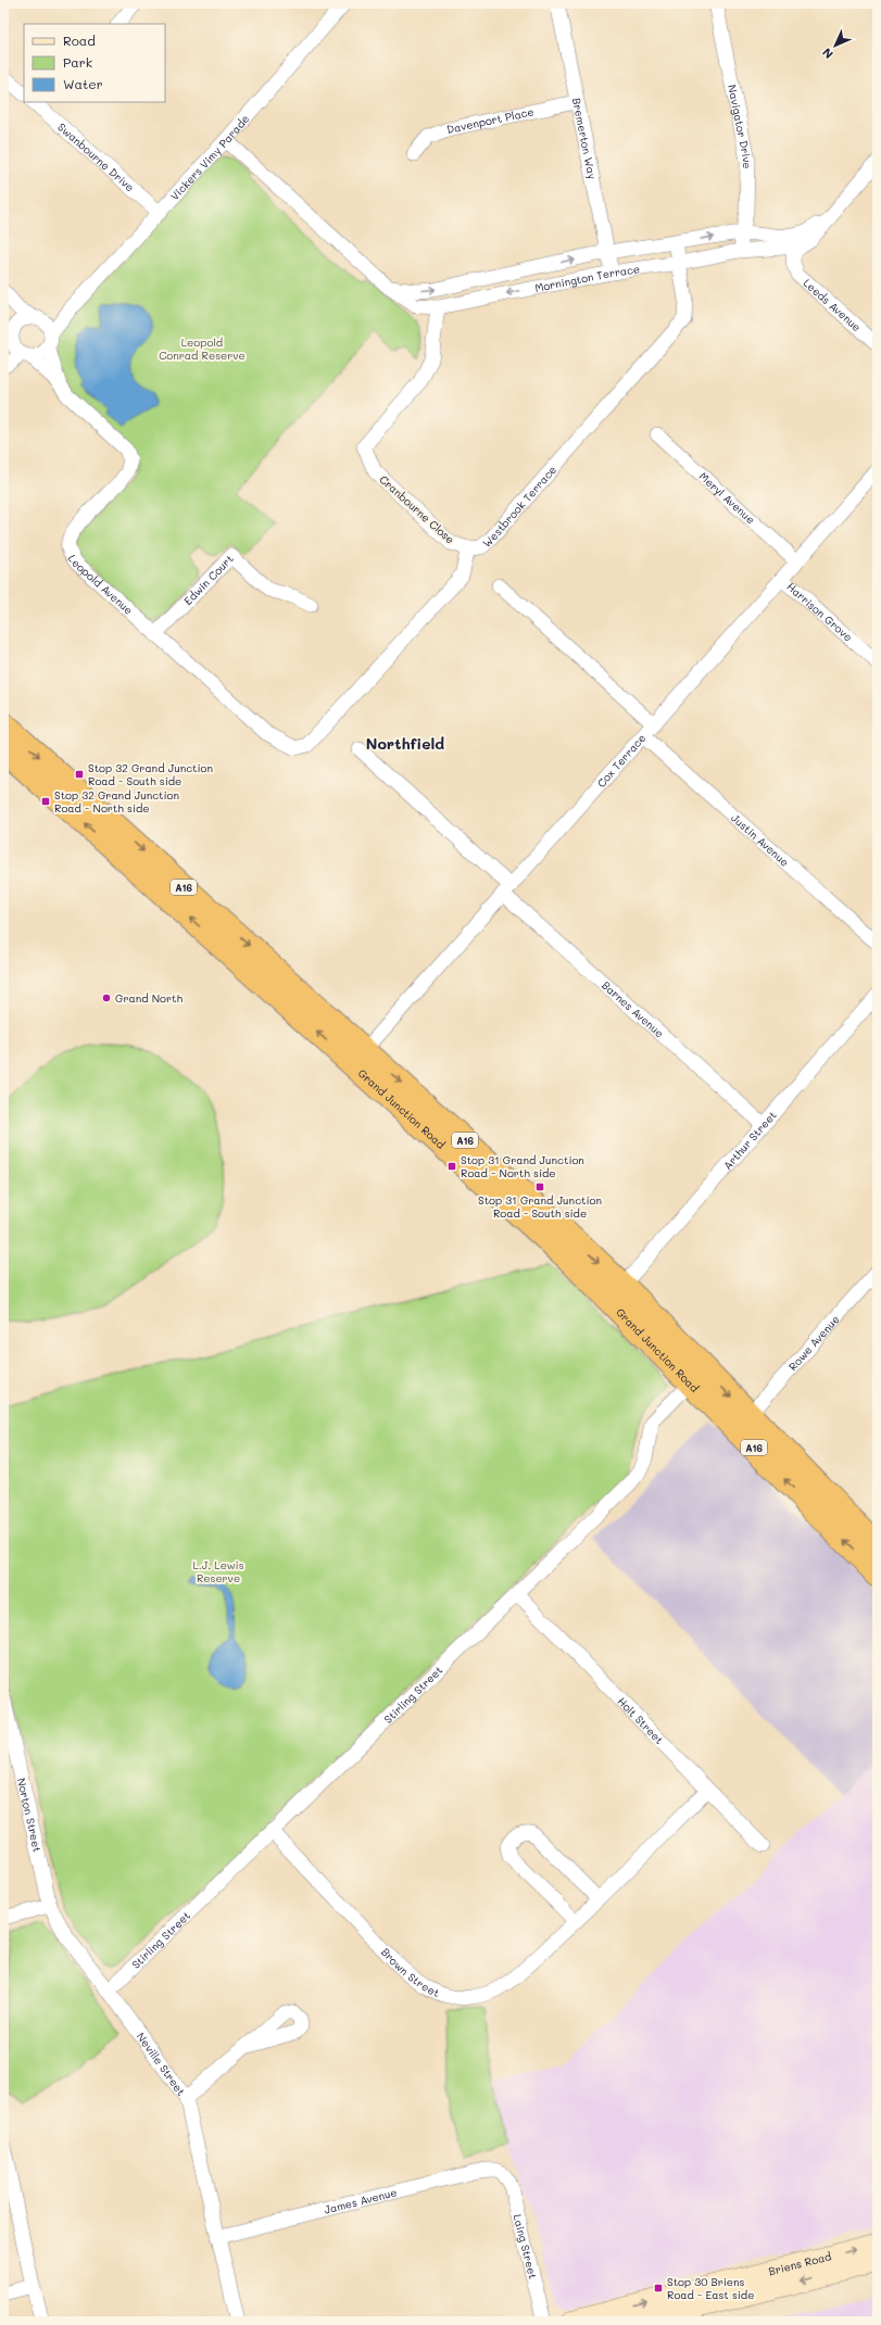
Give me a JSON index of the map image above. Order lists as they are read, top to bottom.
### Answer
{
  "streets": {
    "highway": ["A16", "Grand Junction Road"],
    "main road": ["Briens Road"],
    "street": [
      "Davenport Place",
      "Navigator Drive",
      "Bremerton Way",
      "Swanbourne Drive",
      "Vickers Vimy Parade",
      "Mornington Terrace",
      "Leeds Avenue",
      "Meryl Avenue",
      "Westbrook Terrace",
      "Cranbourne Close",
      "Leopold Avenue",
      "Edwin Court",
      "Harrison Grove",
      "Cox Terrace",
      "Justin Avenue",
      "Barnes Avenue",
      "Arthur Street",
      "Rowe Avenue",
      "Stirling Street",
      "Holt Street",
      "Norton Street",
      "Brown Street",
      "Neville Street",
      "James Avenue",
      "Laing Street"
    ]
  },
  "crossings": [
    ["Davenport Place", "Bremerton Way"],
    ["Navigator Drive", "Mornington Terrace"],
    ["Bremerton Way", "Mornington Terrace"],
    ["Swanbourne Drive", "Vickers Vimy Parade"],
    ["Vickers Vimy Parade", "Mornington Terrace"],
    ["Vickers Vimy Parade", "Leopold Avenue"],
    ["Mornington Terrace", "Leeds Avenue"],
    ["Mornington Terrace", "Westbrook Terrace"],
    ["Mornington Terrace", "Cranbourne Close"],
    ["Meryl Avenue", "Cox Terrace"],
    ["Westbrook Terrace", "Cranbourne Close"],
    ["Westbrook Terrace", "Leopold Avenue"],
    ["Leopold Avenue", "Edwin Court"],
    ["Harrison Grove", "Cox Terrace"],
    ["Cox Terrace", "Justin Avenue"],
    ["Cox Terrace", "Barnes Avenue"],
    ["Cox Terrace", "Grand Junction Road"],
    ["Barnes Avenue", "Arthur Street"],
    ["Grand Junction Road", "Arthur Street"],
    ["Grand Junction Road", "Rowe Avenue"],
    ["Grand Junction Road", "Stirling Street"],
    ["Stirling Street", "Holt Street"],
    ["Stirling Street", "Brown Street"],
    ["Stirling Street", "Neville Street"],
    ["Holt Street", "Brown Street"],
    ["Norton Street", "Neville Street"],
    ["Neville Street", "James Avenue"],
    ["James Avenue", "Laing Street"]
  ],
  "districts": ["Northfield"],
  "parks": ["Leopold Conrad Reserve", "L.J. Lewis Reserve"],
  "places": {
    "transit": [
      "Stop 32 Grand Junction Road - South side",
      "Stop 32 Grand Junction Road - North side",
      "Stop 31 Grand Junction Road - North side",
      "Stop 31 Grand Junction Road - South side",
      "Stop 30 Briens Road - East side"
    ],
    "other": ["Grand North"]
  },
  "legend": ["Road", "Park", "Water"],
  "north": "bottom left"
}
